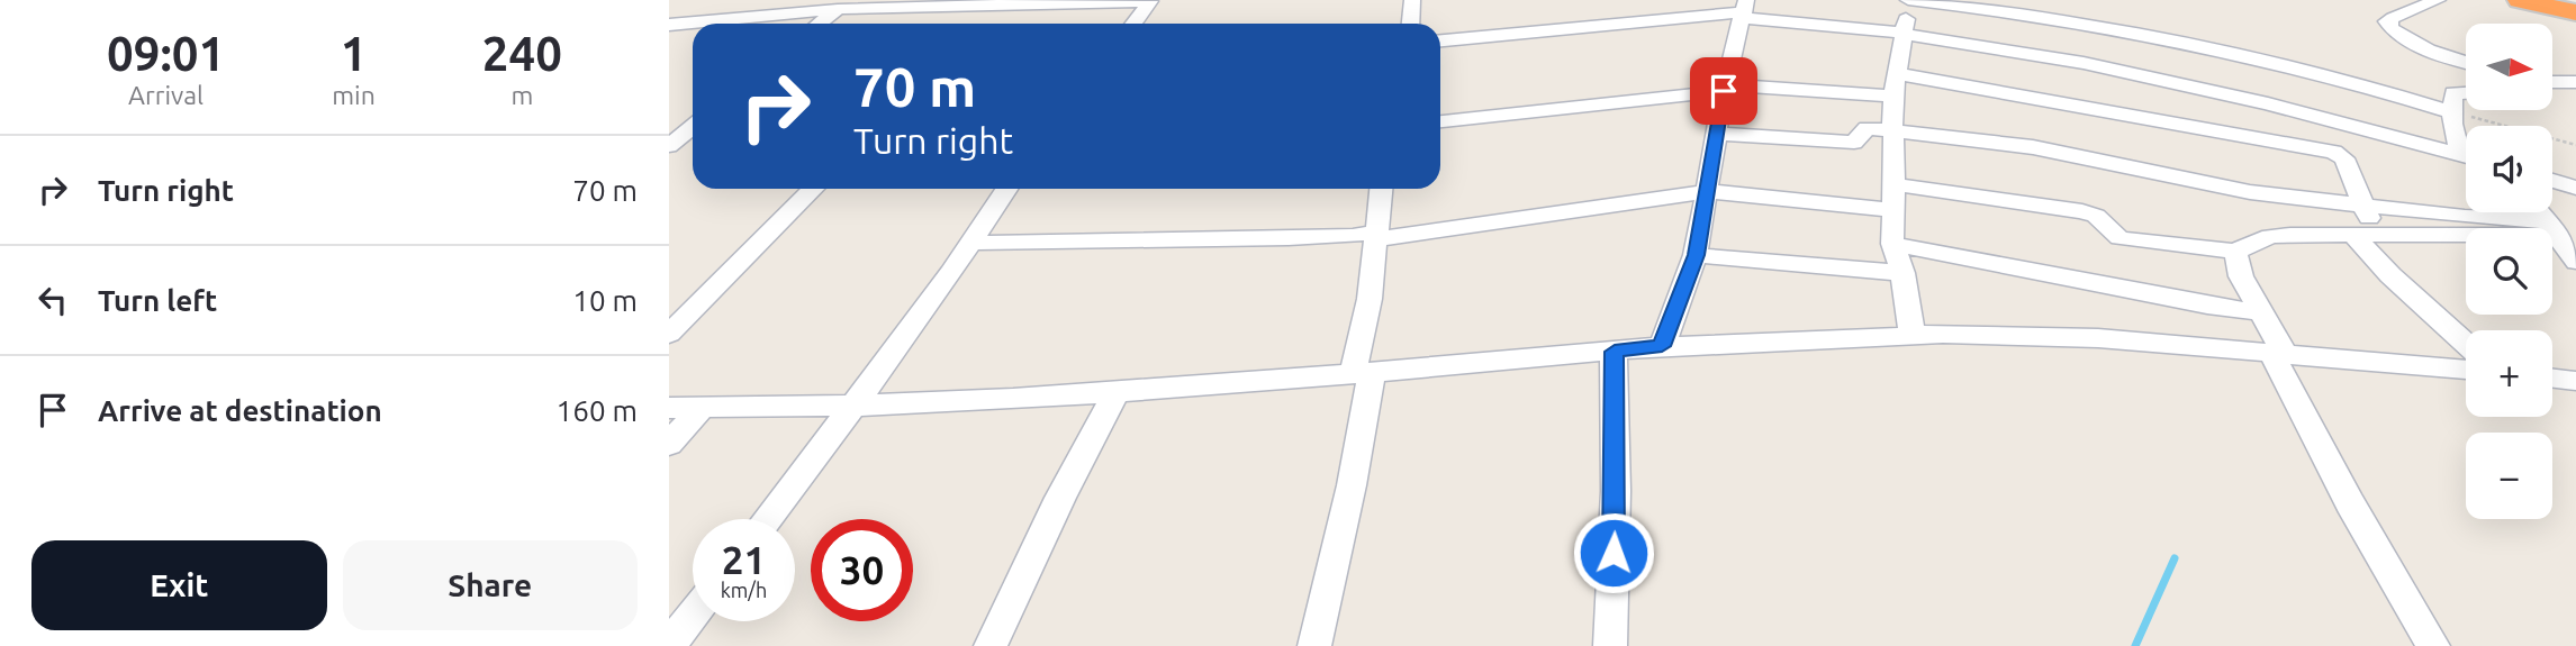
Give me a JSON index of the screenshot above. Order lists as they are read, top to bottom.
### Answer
{
  "north": "right",
  "page": {
    "eta": [
      "09:01",
      "Arrival",
      "1",
      "min",
      "240",
      "m"
    ],
    "map_buttons": ["+", "−"],
    "turn": ["70 m", "Turn right"],
    "list": [
      {
        "name": "Turn right",
        "value": "70 m"
      },
      {
        "name": "Turn left",
        "value": "10 m"
      },
      {
        "name": "Arrive at destination",
        "value": "160 m"
      }
    ],
    "speed": "21 km/h",
    "limit": "30",
    "buttons": ["Exit", "Share"]
  }
}
